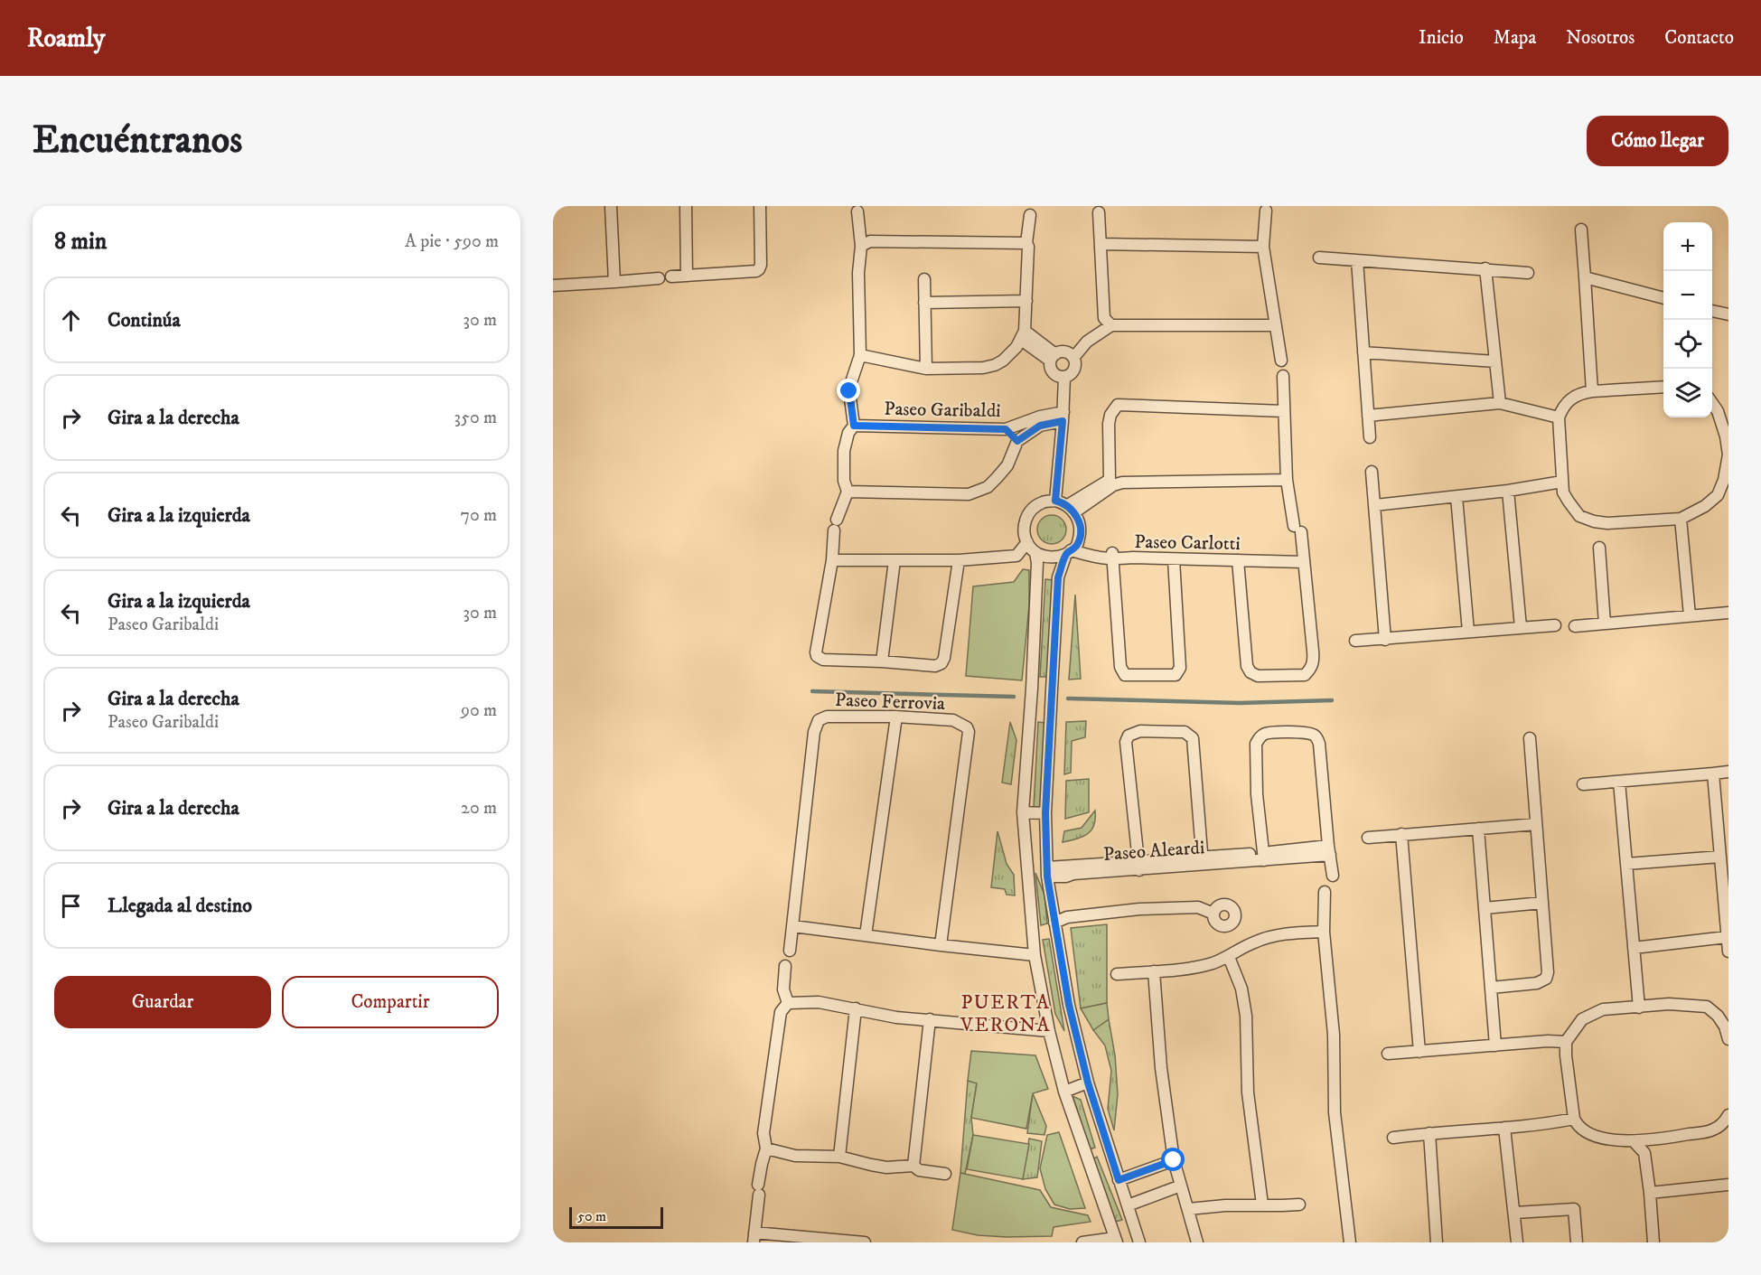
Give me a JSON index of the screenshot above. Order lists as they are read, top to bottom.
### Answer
{
  "streets": {
    "street": [
      "Paseo Garibaldi",
      "Paseo Carlotti",
      "Paseo Ferrovia",
      "Paseo Aleardi"
    ]
  },
  "districts": ["PUERTA VERONA"],
  "scale_bar": "50 m",
  "page": {
    "header": "Roamly",
    "nav": [
      "Inicio",
      "Mapa",
      "Nosotros",
      "Contacto"
    ],
    "buttons": [
      "Cómo llegar",
      ["Guardar", "Compartir"]
    ],
    "title": "Encuéntranos",
    "heading": ["8 min", "A pie · 590 m"],
    "map_buttons": ["+", "−"],
    "list": [
      ["Continúa", "30 m"],
      ["Gira a la derecha", "350 m"],
      ["Gira a la izquierda", "70 m"],
      ["Gira a la izquierda", "Paseo Garibaldi", "30 m"],
      ["Gira a la derecha", "Paseo Garibaldi", "90 m"],
      ["Gira a la derecha", "20 m"],
      "Llegada al destino"
    ],
    "scale": "50 m"
  }
}
